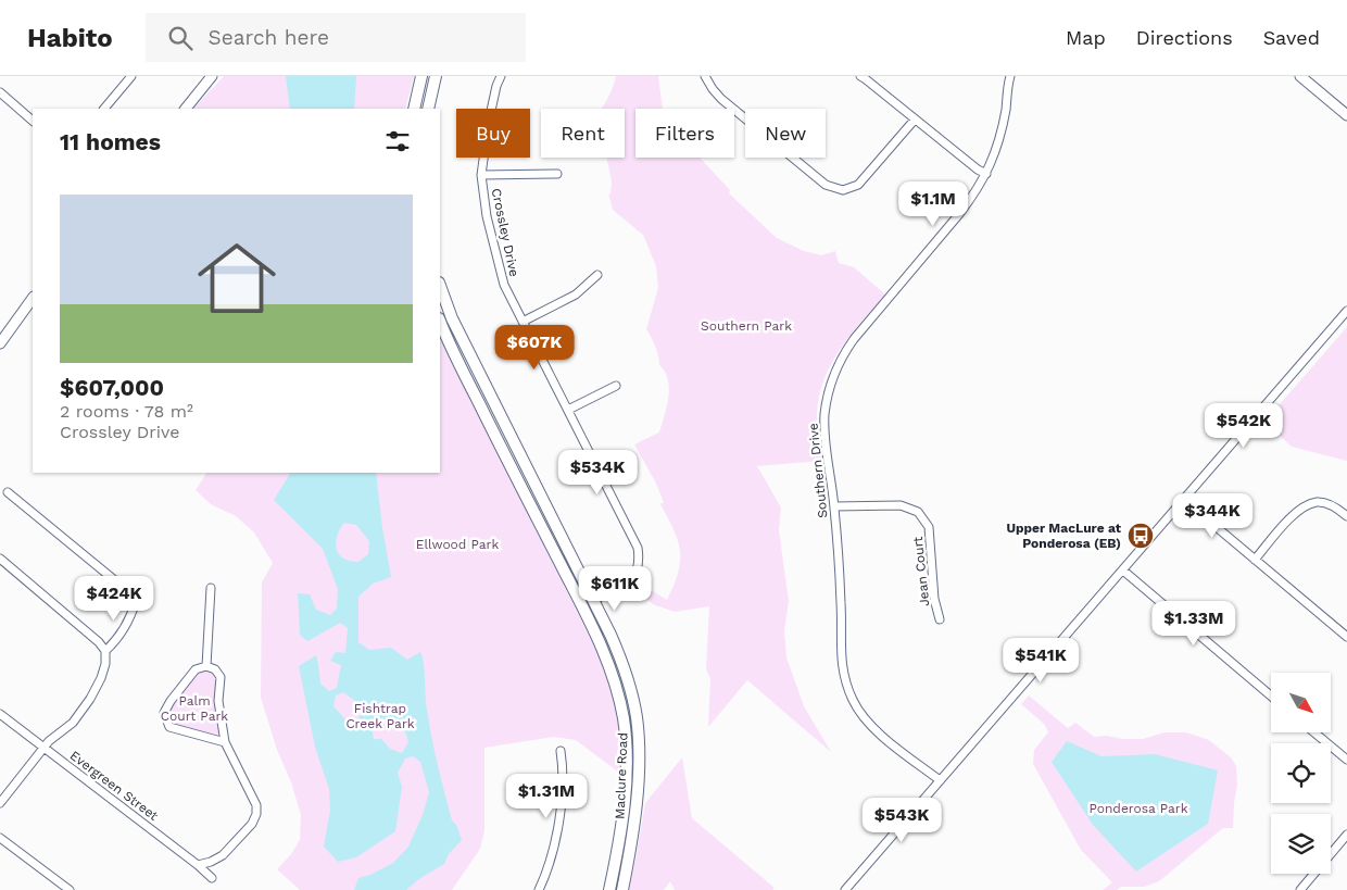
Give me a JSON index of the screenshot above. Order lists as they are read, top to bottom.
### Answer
{
  "streets": {
    "main road": ["Maclure Road"],
    "street": [
      "Crossley Drive",
      "Southern Drive",
      "Jean Court",
      "Evergreen Street"
    ]
  },
  "crossings": [
    ["Crossley Drive", "Maclure Road"],
    ["Southern Drive", "Jean Court"]
  ],
  "parks": [
    "Southern Park",
    "Ellwood Park",
    "Palm Court Park",
    "Fishtrap Creek Park",
    "Ponderosa Park"
  ],
  "places": {
    "bus stop": ["Upper MacLure at Ponderosa (EB)"]
  },
  "north": "bottom right",
  "page": {
    "header": "Habito",
    "search": "Search here",
    "nav": ["Map", "Directions", "Saved"],
    "chip": [
      "Buy",
      "Rent",
      "Filters",
      "New"
    ],
    "heading": "11 homes",
    "list": [
      {
        "name": "$607,000",
        "note": "2 rooms · 78 m² · Crossley Drive"
      }
    ],
    "price": [
      "$1.1M",
      "$607K",
      "$542K",
      "$534K",
      "$344K",
      "$611K",
      "$424K",
      "$1.33M",
      "$541K",
      "$1.31M",
      "$543K"
    ]
  }
}
